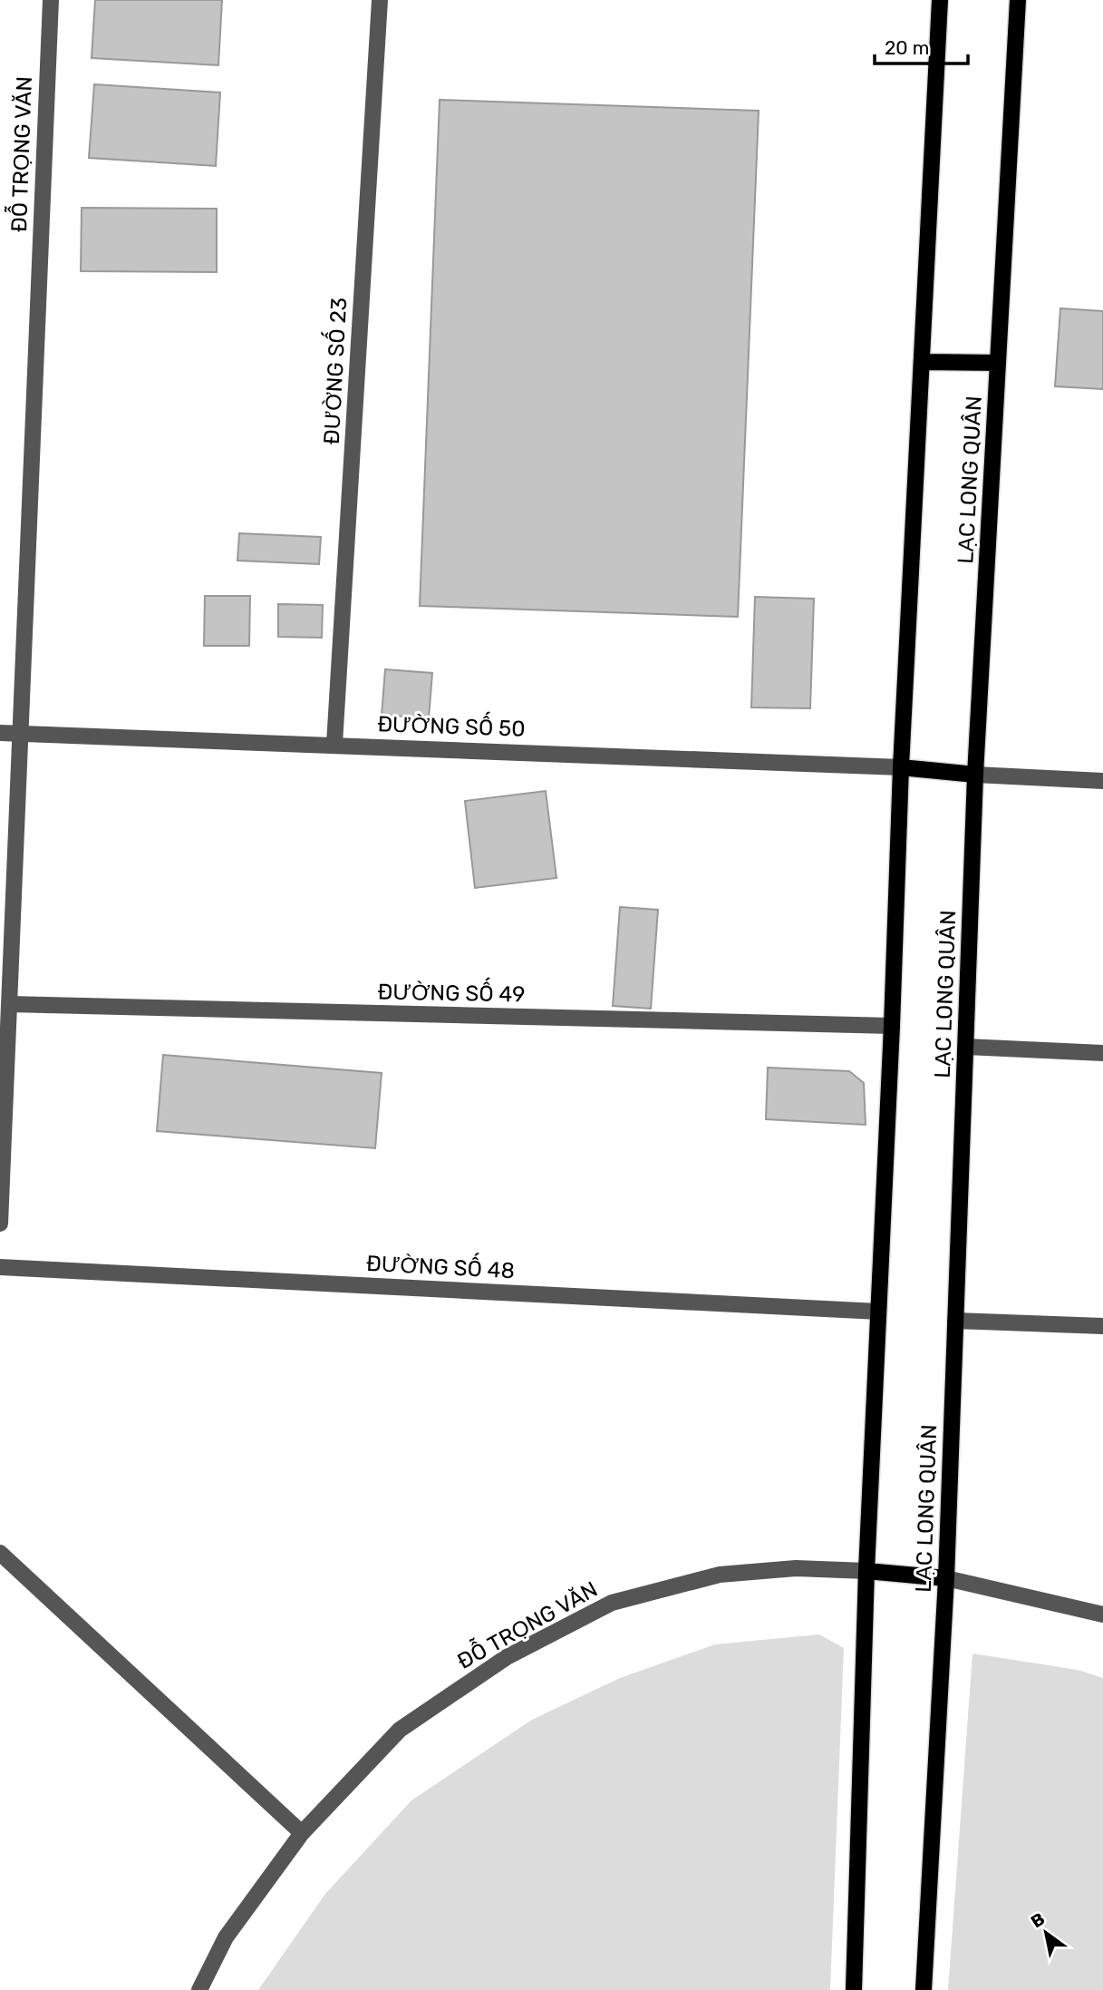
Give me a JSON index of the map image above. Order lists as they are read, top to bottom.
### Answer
{
  "streets": {
    "main road": ["LẠC LONG QUÂN"],
    "street": [
      "ĐỖ TRỌNG VĂN",
      "ĐƯỜNG SỐ 23",
      "ĐƯỜNG SỐ 50",
      "ĐƯỜNG SỐ 49",
      "ĐƯỜNG SỐ 48"
    ]
  },
  "crossings": [
    ["ĐỖ TRỌNG VĂN", "ĐƯỜNG SỐ 50"],
    ["ĐỖ TRỌNG VĂN", "ĐƯỜNG SỐ 49"],
    ["ĐƯỜNG SỐ 23", "ĐƯỜNG SỐ 50"]
  ],
  "scale_bar": "20 m",
  "north": "top left"
}
